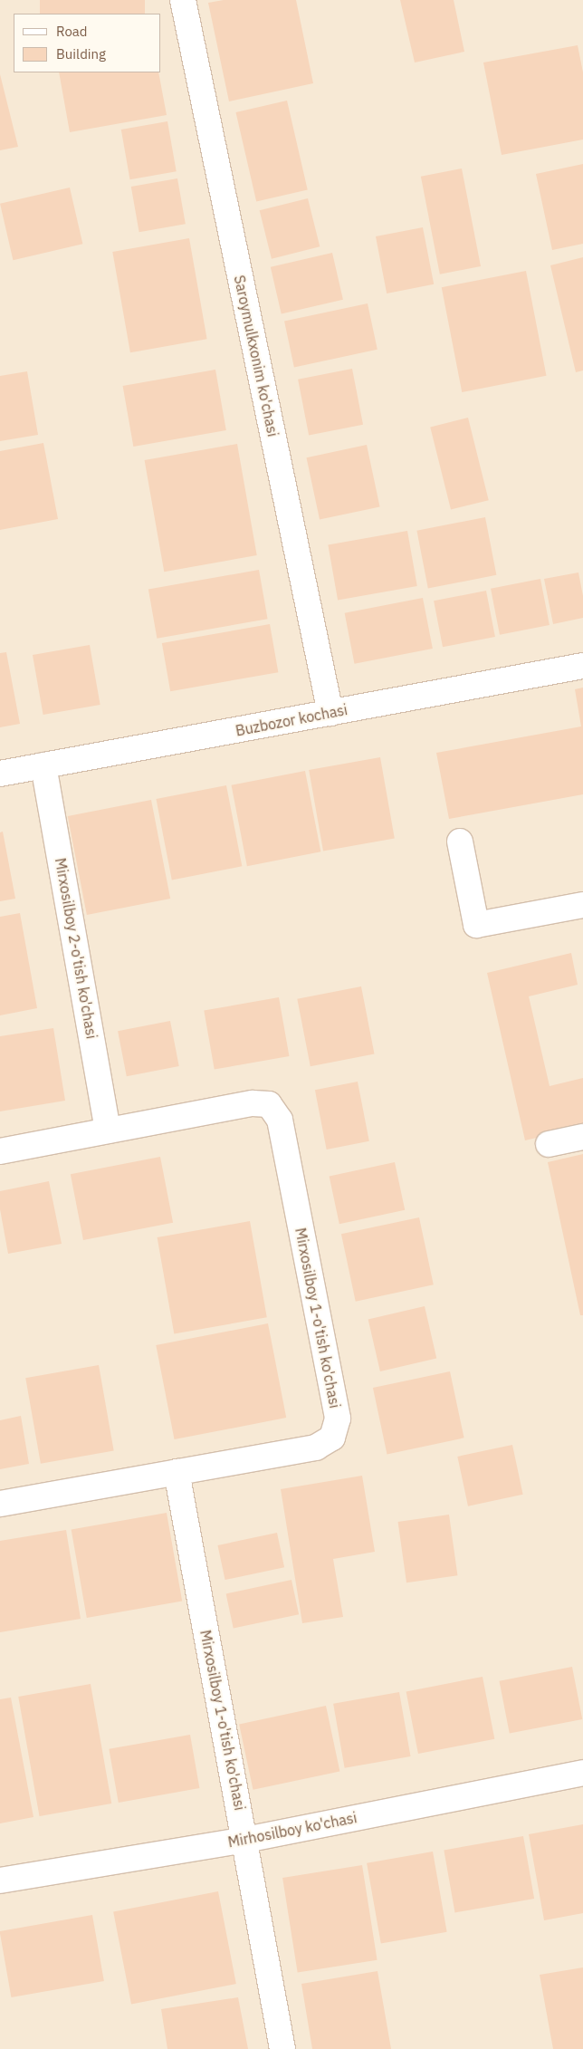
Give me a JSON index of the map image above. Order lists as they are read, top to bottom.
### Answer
{
  "streets": {
    "street": [
      "Saroymulkxonim ko'chasi",
      "Buzbozor kochasi",
      "Mirxosilboy 2-o'tish ko'chasi",
      "Mirxosilboy 1-o'tish ko'chasi",
      "Mirhosilboy ko'chasi"
    ]
  },
  "crossings": [
    ["Saroymulkxonim ko'chasi", "Buzbozor kochasi"],
    ["Buzbozor kochasi", "Mirxosilboy 2-o'tish ko'chasi"],
    ["Mirxosilboy 2-o'tish ko'chasi", "Mirxosilboy 1-o'tish ko'chasi"],
    ["Mirxosilboy 1-o'tish ko'chasi", "Mirhosilboy ko'chasi"]
  ],
  "legend": ["Road", "Building"]
}
